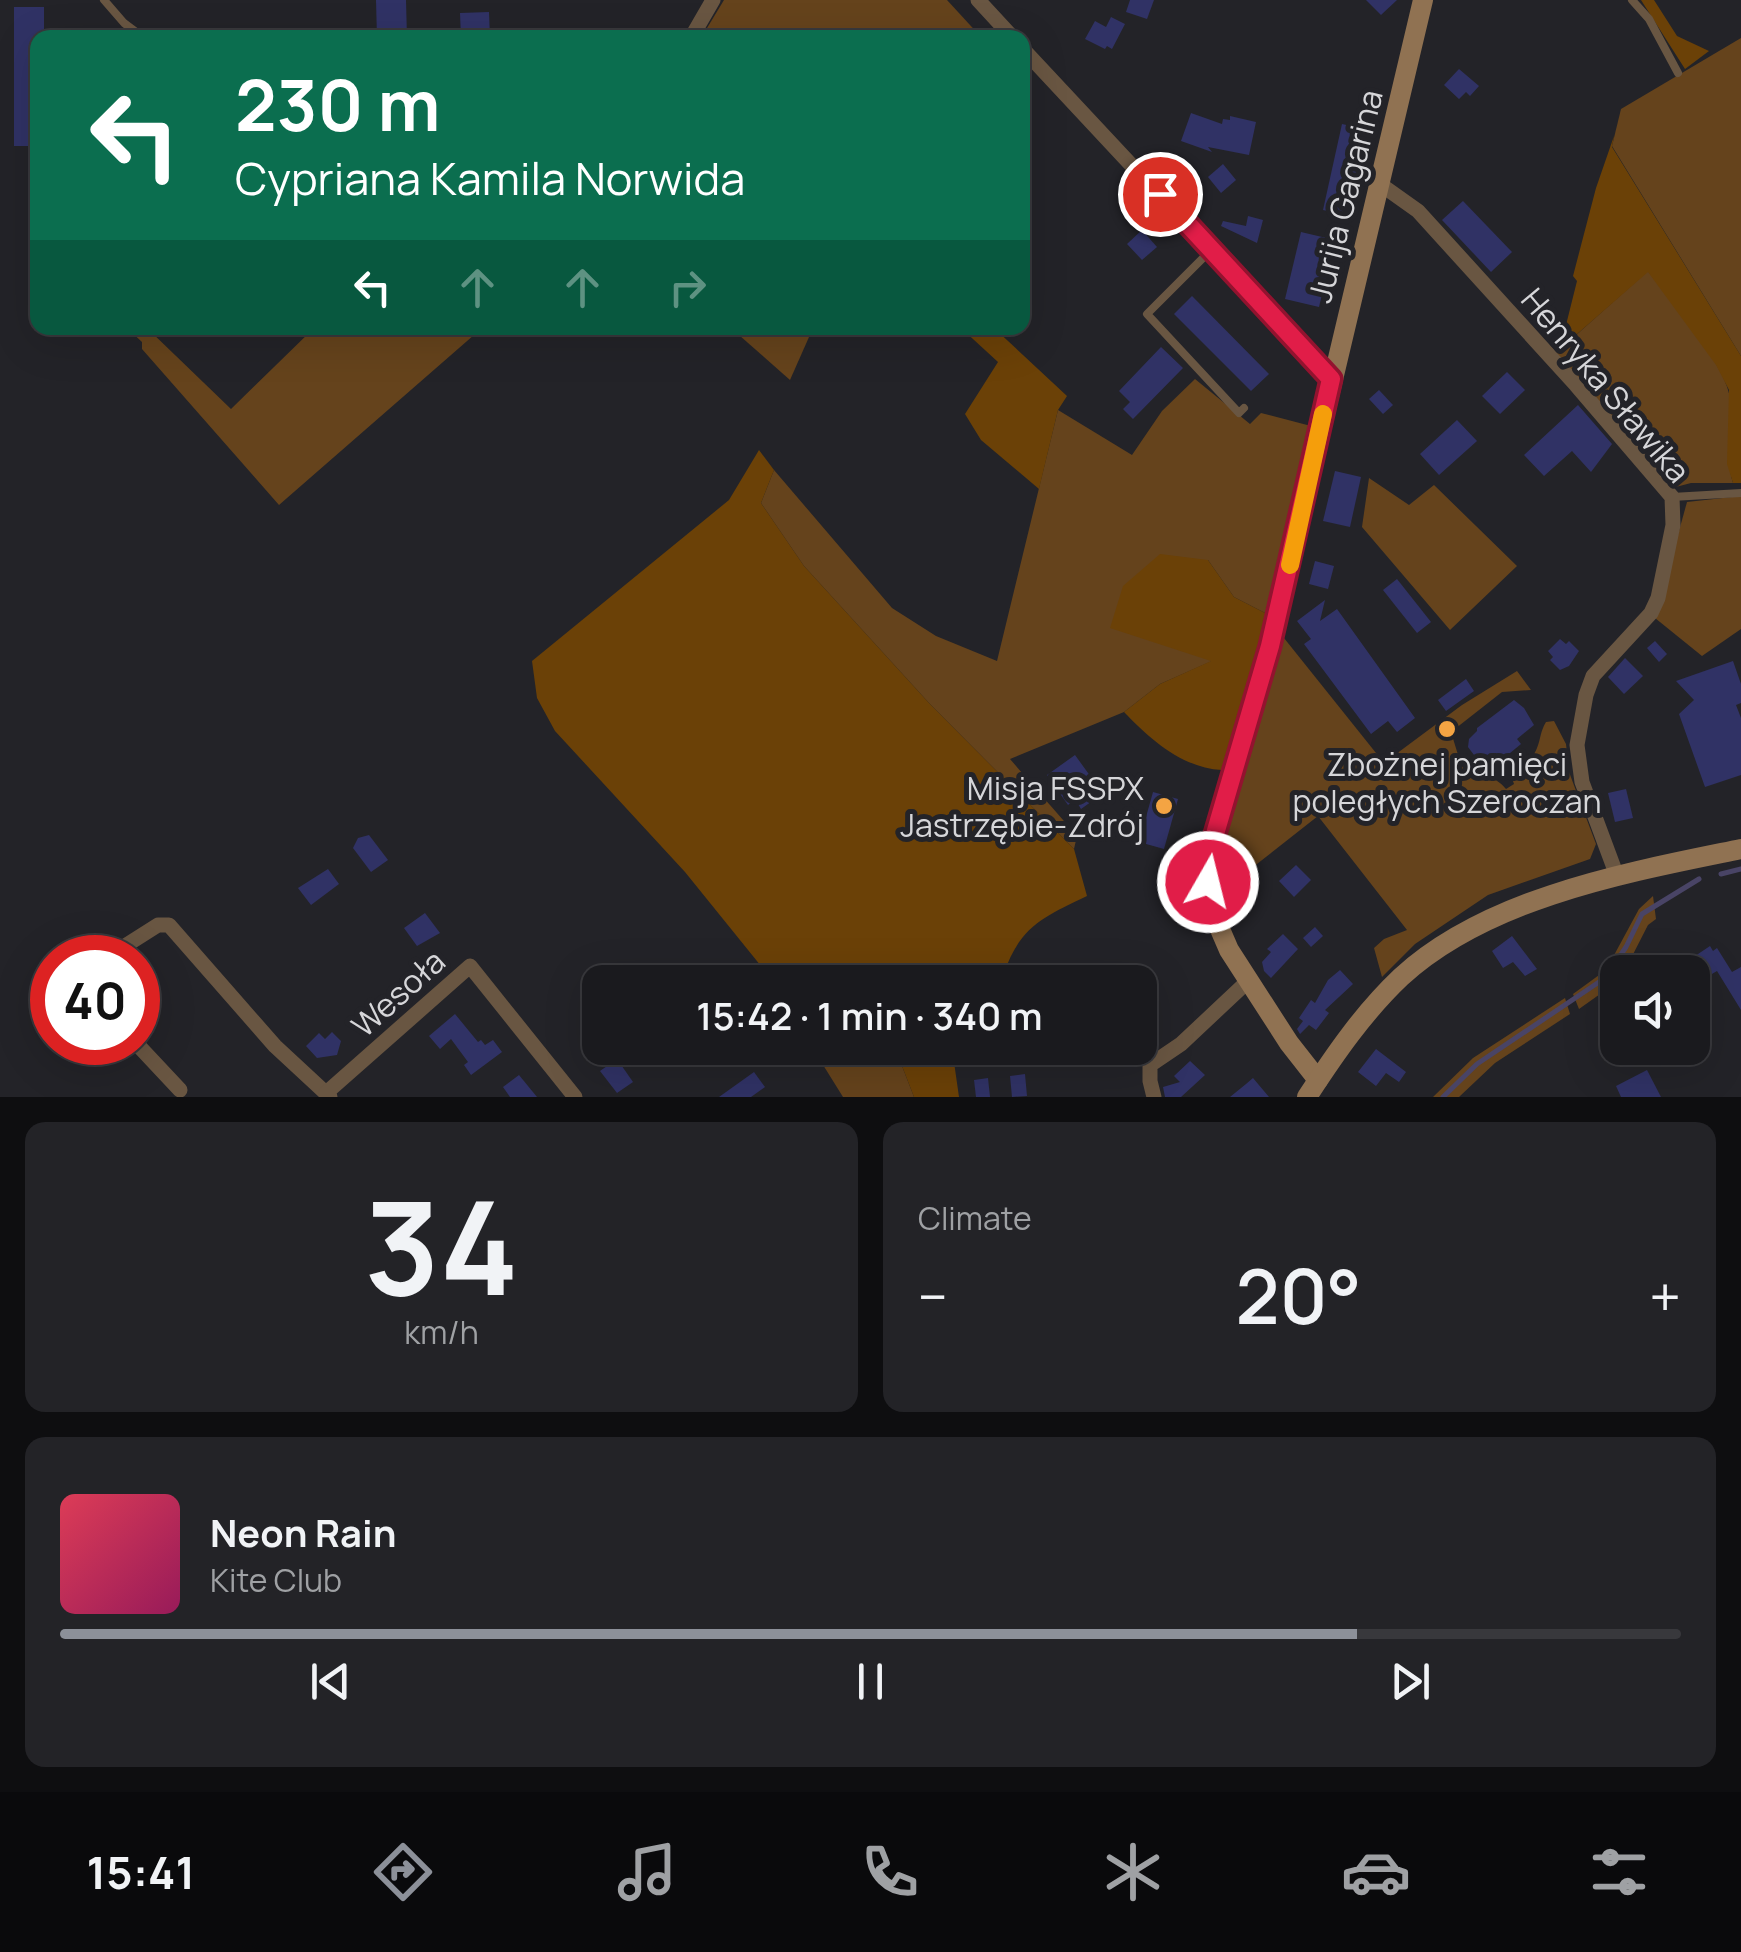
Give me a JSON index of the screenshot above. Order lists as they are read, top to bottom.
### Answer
{
  "streets": {
    "street": ["Jurija Gagarina", "Henryka Sławika", "Wesoła"]
  },
  "crossings": [
    ["Jurija Gagarina", "Henryka Sławika"]
  ],
  "places": ["Zbożnej pamięci poległych Szeroczan", "Misja FSSPX Jastrzębie-Zdrój"],
  "page": {
    "turn": ["230 m", "Cypriana Kamila Norwida"],
    "limit": "40",
    "trip": "15:42 · 1 min · 340 m",
    "tile": [
      ["34", "km/h"],
      "Climate"
    ],
    "heat": ["−", "20°", "+"],
    "song": ["Neon Rain", "Kite Club"],
    "tabs": "15:41"
  }
}
